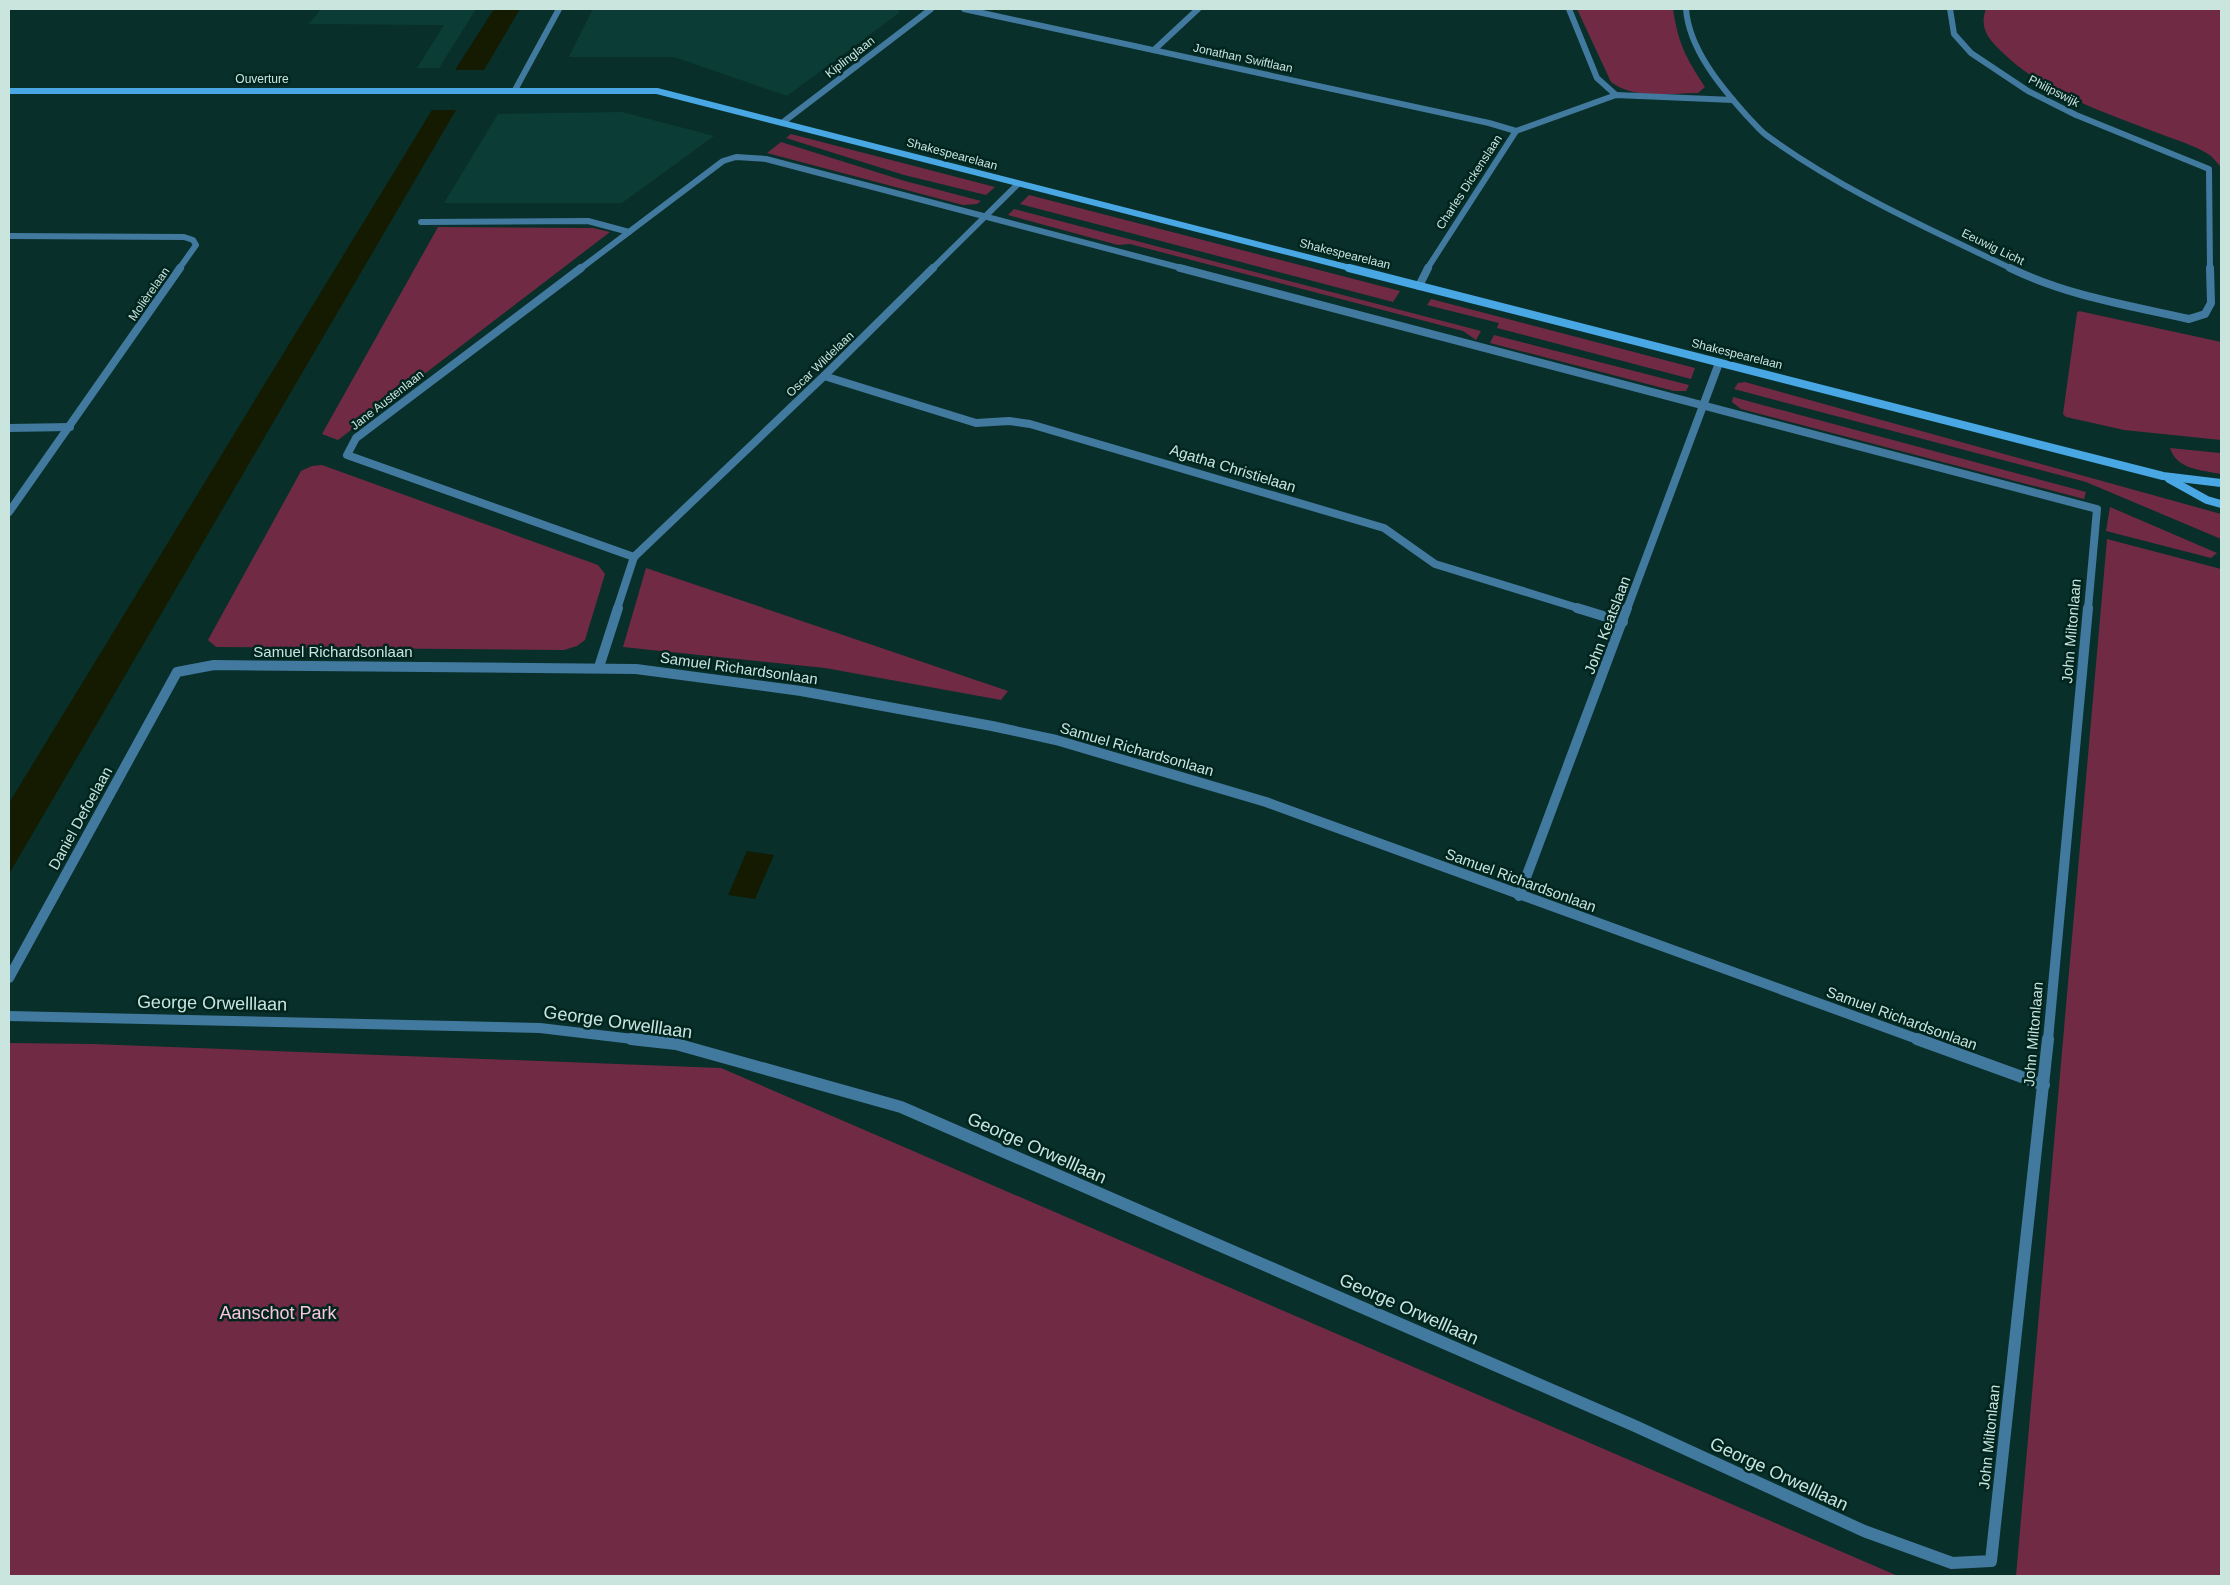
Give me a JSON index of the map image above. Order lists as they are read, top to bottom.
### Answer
{
  "streets": {
    "street": [
      "Kiplinglaan",
      "Jonathan Swiftlaan",
      "Ouverture",
      "Philipswijk",
      "Shakespearelaan",
      "Charles Dickenslaan",
      "Eeuwig Licht",
      "Molièrelaan",
      "Oscar Wildelaan",
      "Jane Austenlaan",
      "Agatha Christielaan",
      "John Keatslaan",
      "John Miltonlaan",
      "Samuel Richardsonlaan",
      "Daniel Defoelaan",
      "George Orwelllaan"
    ]
  },
  "crossings": [
    ["Kiplinglaan", "Shakespearelaan"],
    ["Jonathan Swiftlaan", "Charles Dickenslaan"],
    ["Ouverture", "Shakespearelaan"],
    ["Philipswijk", "Eeuwig Licht"],
    ["Shakespearelaan", "Charles Dickenslaan"],
    ["Shakespearelaan", "Oscar Wildelaan"],
    ["Shakespearelaan", "John Keatslaan"],
    ["Charles Dickenslaan", "Eeuwig Licht"],
    ["Oscar Wildelaan", "Jane Austenlaan"],
    ["Oscar Wildelaan", "Agatha Christielaan"],
    ["Agatha Christielaan", "John Keatslaan"],
    ["John Keatslaan", "John Miltonlaan"],
    ["John Keatslaan", "Samuel Richardsonlaan"],
    ["John Miltonlaan", "Samuel Richardsonlaan"],
    ["John Miltonlaan", "George Orwelllaan"],
    ["Samuel Richardsonlaan", "Daniel Defoelaan"]
  ],
  "parks": ["Aanschot Park"]
}
